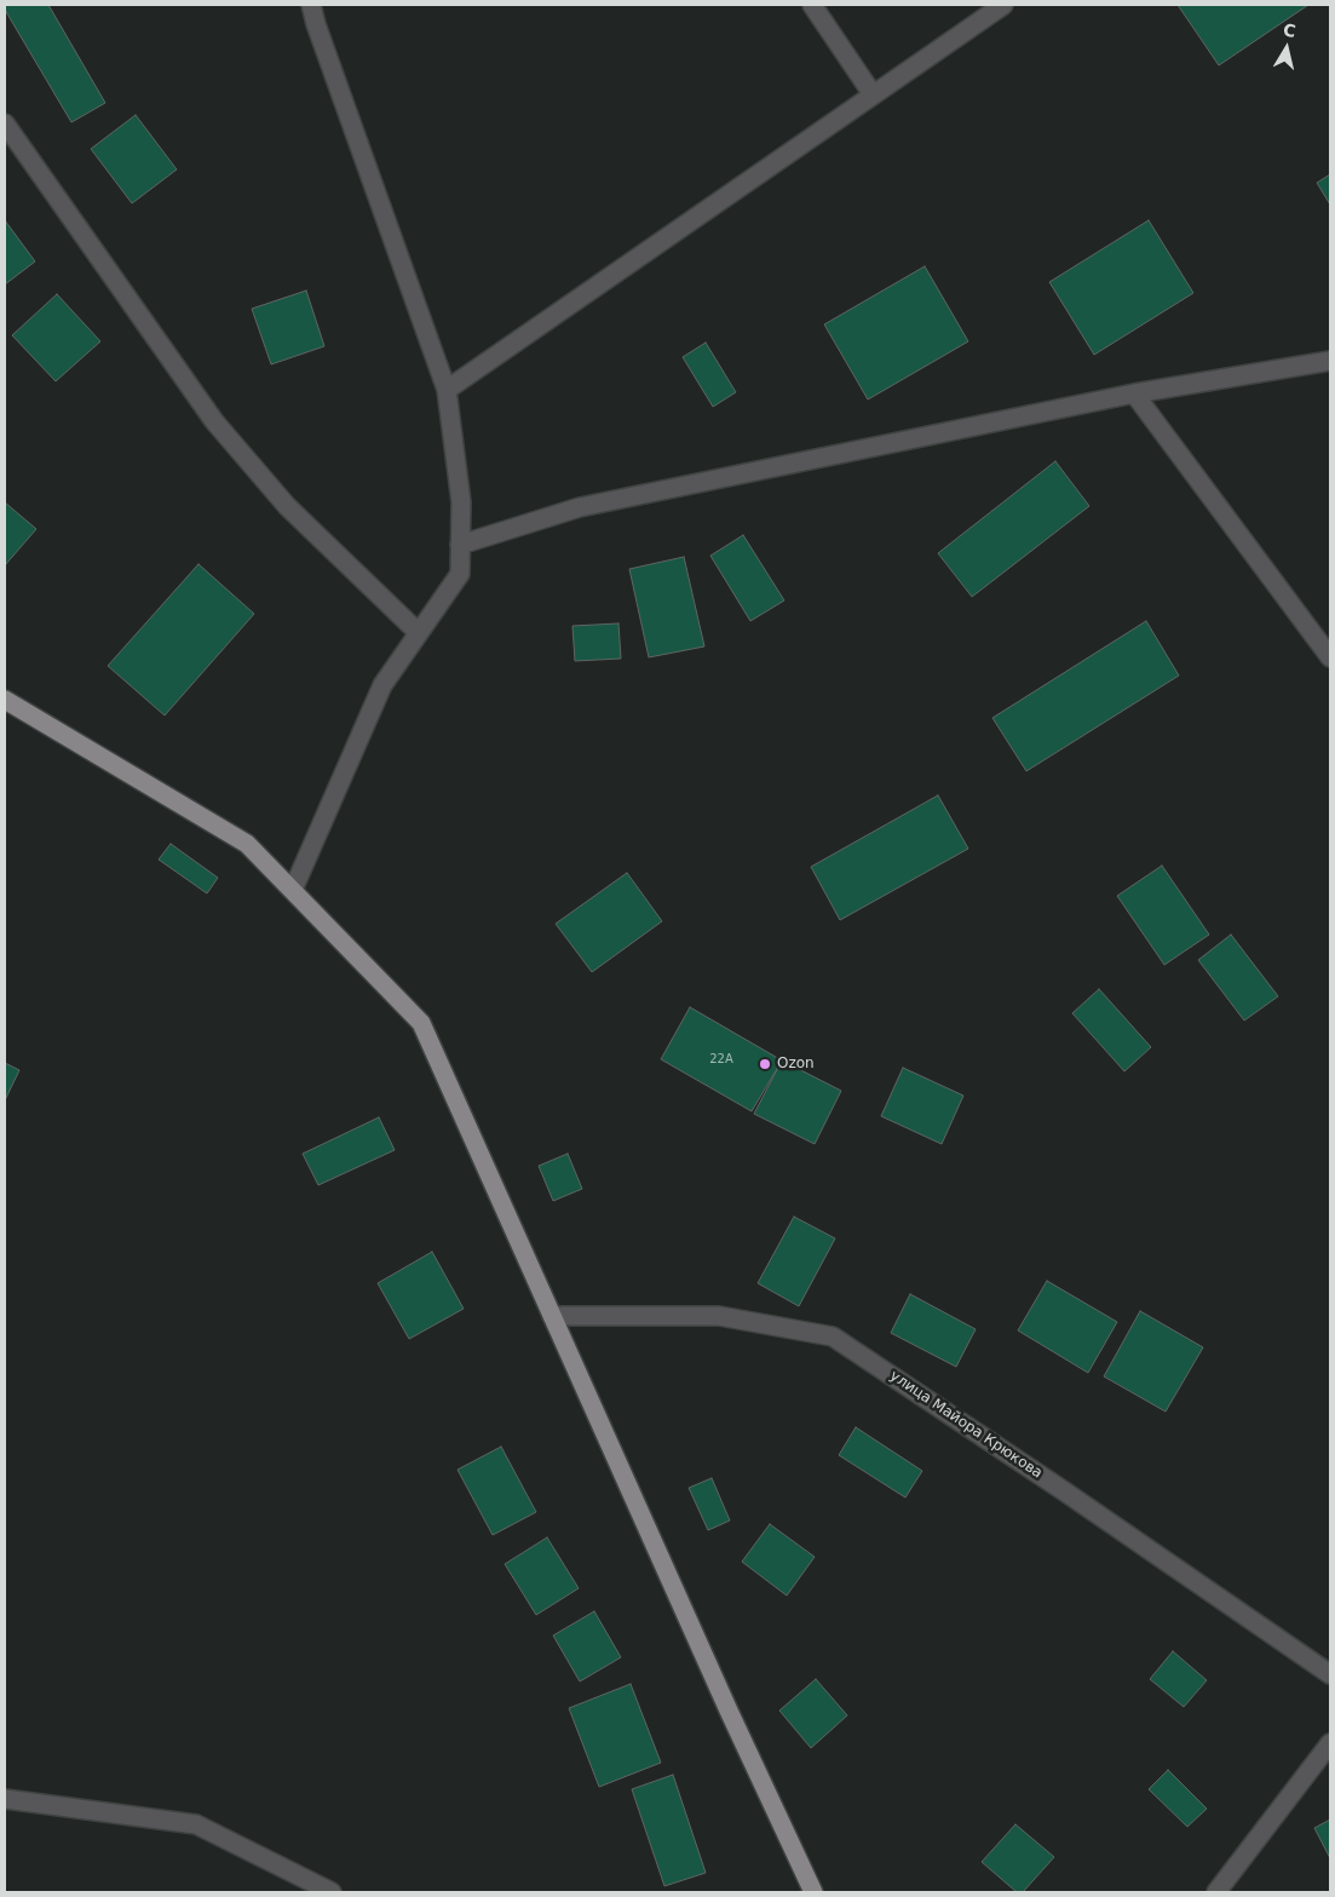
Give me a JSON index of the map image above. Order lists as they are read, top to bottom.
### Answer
{
  "streets": {
    "street": ["улица Майора Крюкова"]
  },
  "places": ["Ozon"],
  "house_numbers": ["22А"],
  "north": "top"
}
